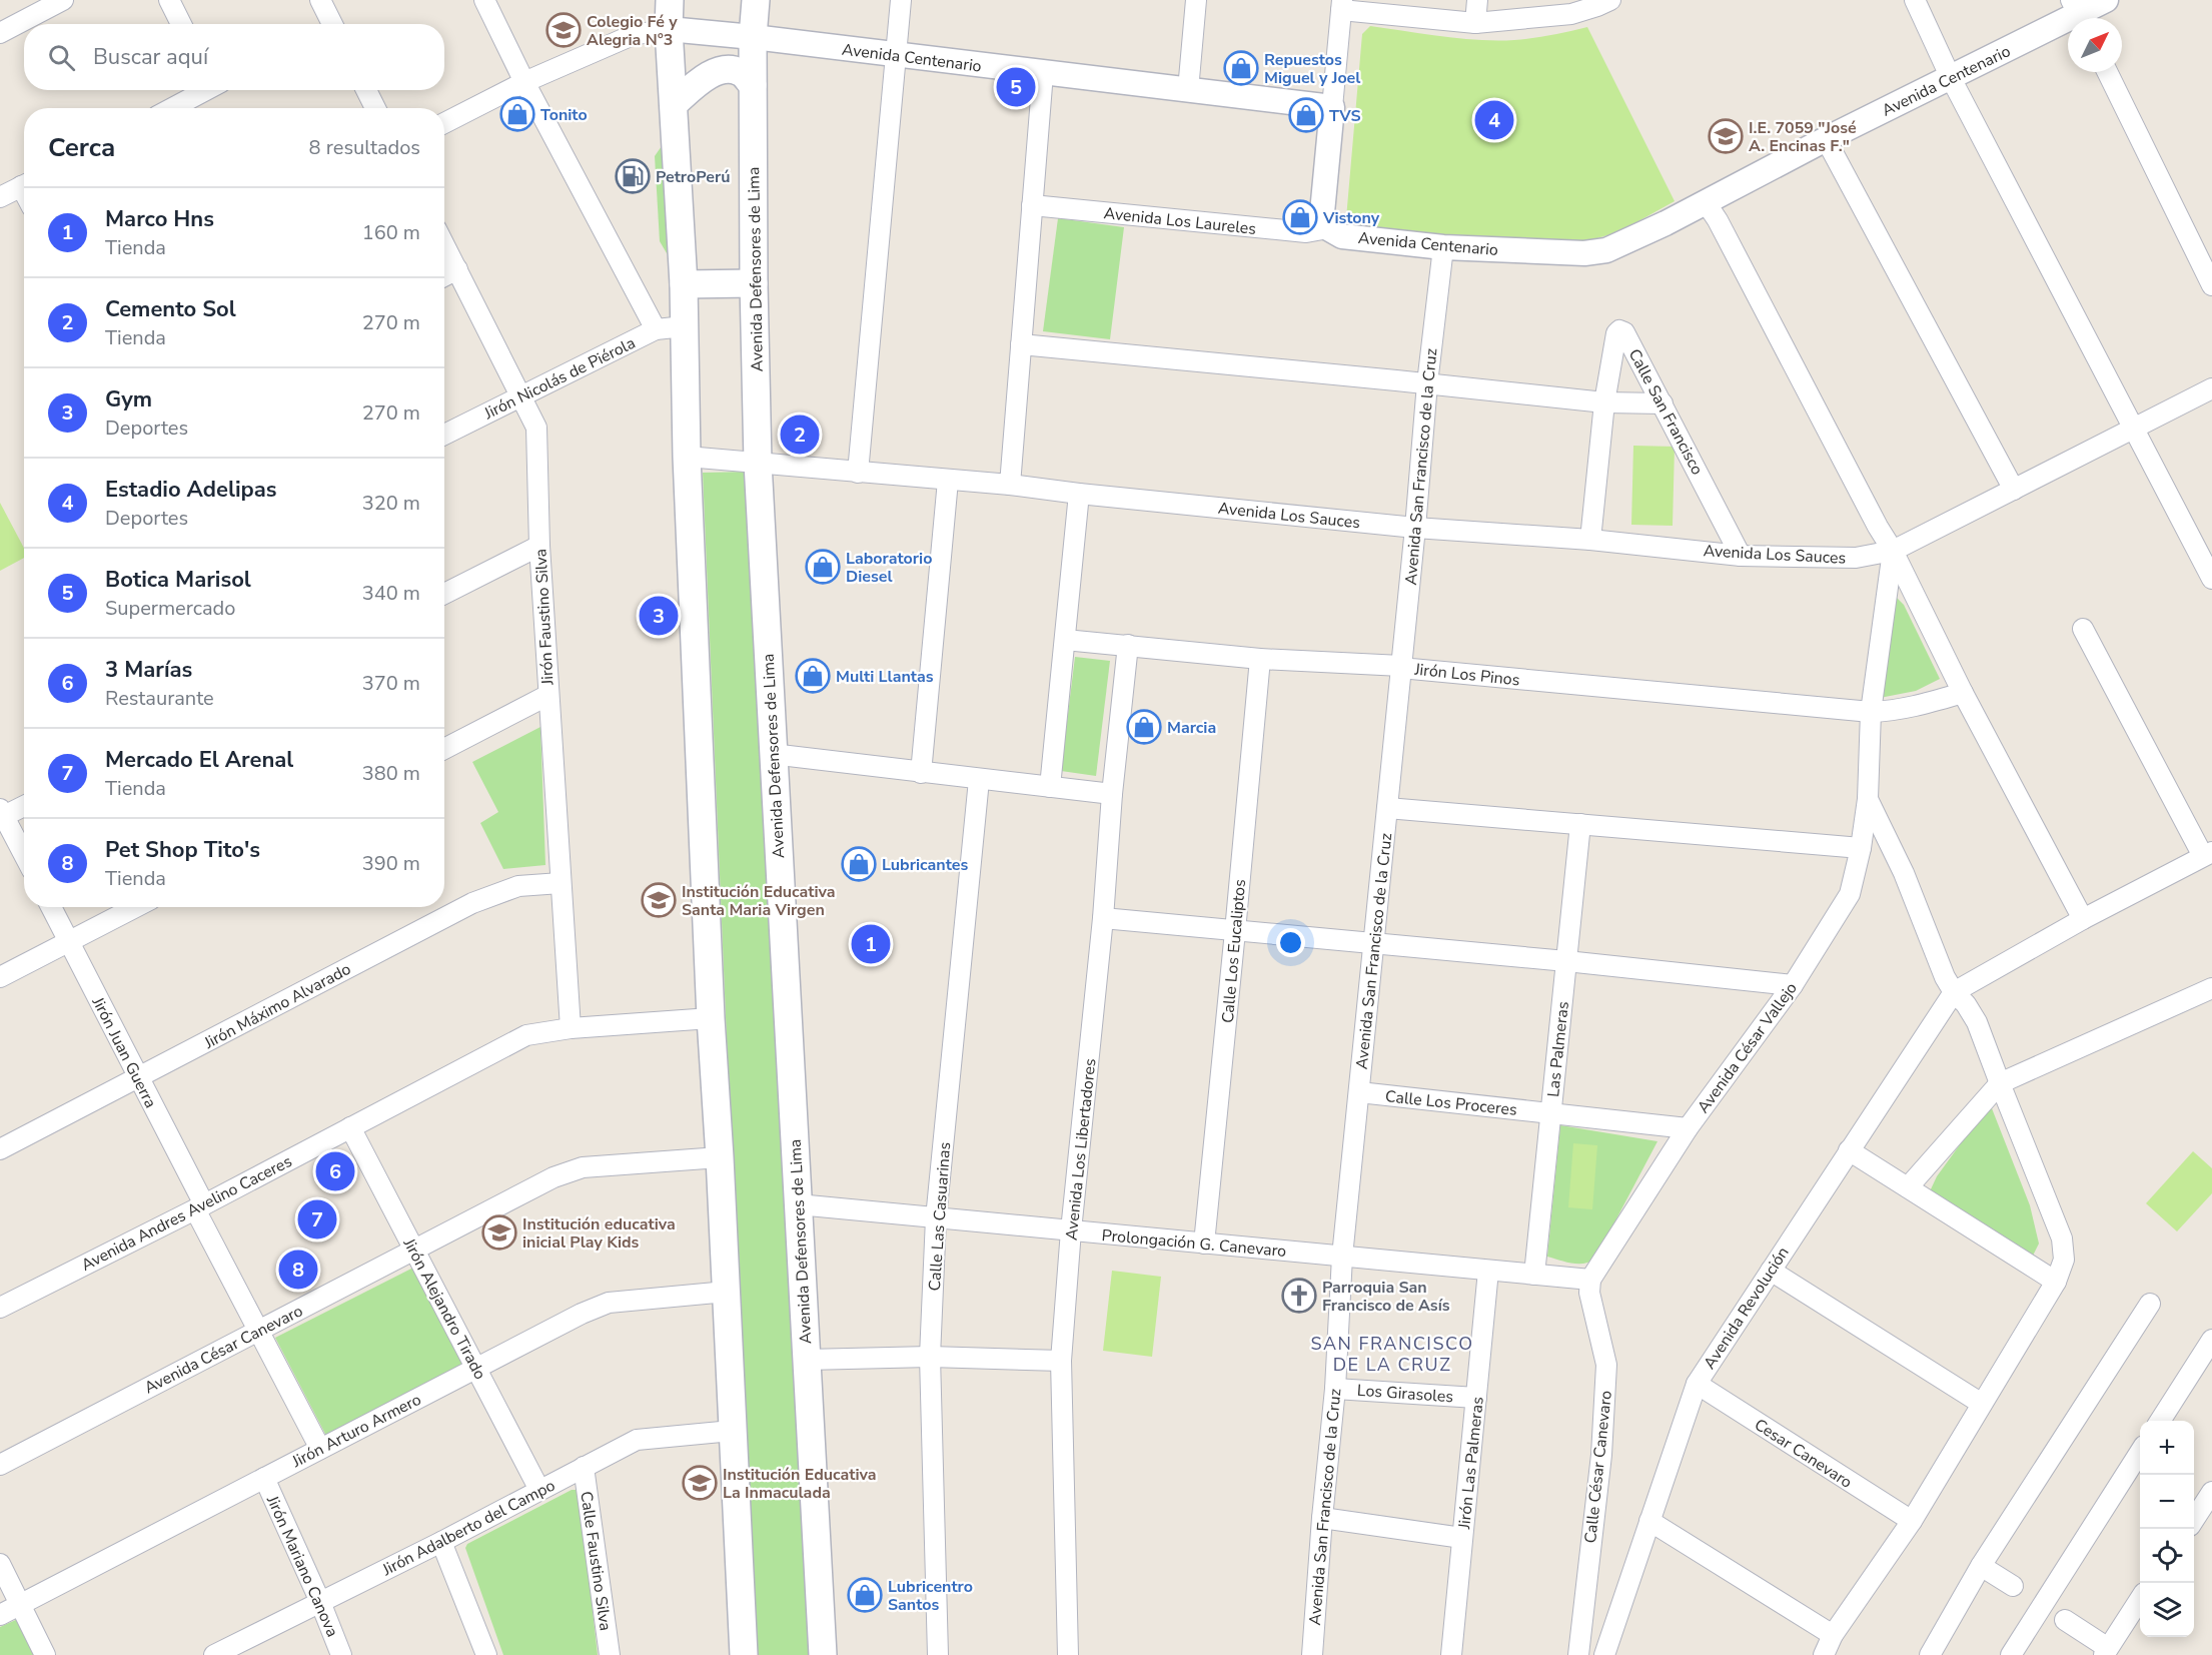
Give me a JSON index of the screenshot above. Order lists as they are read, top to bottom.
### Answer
{
  "streets": {
    "main road": ["Avenida Defensores de Lima"],
    "street": [
      "Avenida Centenario",
      "Avenida Los Laureles",
      "Jirón Nicolás de Piérola",
      "Calle San Francisco",
      "Avenida San Francisco de la Cruz",
      "Avenida Los Sauces",
      "Jirón Faustino Silva",
      "Jirón Los Pinos",
      "Calle Los Eucaliptos",
      "Jirón Máximo Alvarado",
      "Avenida César Vallejo",
      "Las Palmeras",
      "Jirón Juan Guerra",
      "Calle Los Proceres",
      "Avenida Los Libertadores",
      "Avenida Andres Avelino Caceres",
      "Calle Las Casuarinas",
      "Prolongación G. Canevaro",
      "Avenida Revolución",
      "Jirón Alejandro Tirado",
      "Avenida César Canevaro",
      "Los Girasoles",
      "Jirón Arturo Armero",
      "Cesar Canevaro",
      "Jirón Las Palmeras",
      "Calle César Canevaro",
      "Jirón Adalberto del Campo",
      "Calle Faustino Silva",
      "Jirón Mariano Canova"
    ]
  },
  "crossings": [
    ["Avenida Centenario", "Avenida Los Laureles"],
    ["Avenida Centenario", "Avenida Defensores de Lima"],
    ["Avenida Centenario", "Avenida San Francisco de la Cruz"],
    ["Avenida Defensores de Lima", "Avenida Los Sauces"],
    ["Avenida Defensores de Lima", "Prolongación G. Canevaro"],
    ["Jirón Nicolás de Piérola", "Jirón Faustino Silva"],
    ["Calle San Francisco", "Avenida Los Sauces"],
    ["Avenida San Francisco de la Cruz", "Avenida Los Sauces"],
    ["Avenida San Francisco de la Cruz", "Jirón Los Pinos"],
    ["Avenida San Francisco de la Cruz", "Calle Los Proceres"],
    ["Avenida San Francisco de la Cruz", "Prolongación G. Canevaro"],
    ["Avenida San Francisco de la Cruz", "Los Girasoles"],
    ["Avenida Los Sauces", "Avenida César Vallejo"],
    ["Jirón Faustino Silva", "Jirón Máximo Alvarado"],
    ["Jirón Faustino Silva", "Avenida Andres Avelino Caceres"],
    ["Jirón Los Pinos", "Calle Los Eucaliptos"],
    ["Jirón Los Pinos", "Avenida César Vallejo"],
    ["Jirón Los Pinos", "Avenida Los Libertadores"],
    ["Calle Los Eucaliptos", "Prolongación G. Canevaro"],
    ["Jirón Máximo Alvarado", "Jirón Juan Guerra"],
    ["Avenida César Vallejo", "Calle Los Proceres"],
    ["Avenida César Vallejo", "Prolongación G. Canevaro"],
    ["Avenida César Vallejo", "Calle César Canevaro"],
    ["Las Palmeras", "Calle Los Proceres"],
    ["Las Palmeras", "Prolongación G. Canevaro"],
    ["Jirón Juan Guerra", "Avenida Andres Avelino Caceres"],
    ["Jirón Juan Guerra", "Avenida César Canevaro"],
    ["Jirón Juan Guerra", "Jirón Arturo Armero"],
    ["Avenida Los Libertadores", "Prolongación G. Canevaro"],
    ["Avenida Andres Avelino Caceres", "Jirón Alejandro Tirado"],
    ["Calle Las Casuarinas", "Prolongación G. Canevaro"],
    ["Prolongación G. Canevaro", "Jirón Las Palmeras"],
    ["Prolongación G. Canevaro", "Calle César Canevaro"],
    ["Avenida Revolución", "Cesar Canevaro"],
    ["Jirón Alejandro Tirado", "Avenida César Canevaro"],
    ["Jirón Alejandro Tirado", "Jirón Arturo Armero"],
    ["Jirón Alejandro Tirado", "Jirón Adalberto del Campo"],
    ["Los Girasoles", "Jirón Las Palmeras"],
    ["Jirón Arturo Armero", "Jirón Mariano Canova"],
    ["Jirón Adalberto del Campo", "Calle Faustino Silva"],
    ["Jirón Adalberto del Campo", "Jirón Mariano Canova"]
  ],
  "districts": ["SAN FRANCISCO DE LA CRUZ"],
  "places": {
    "school or university": [
      "Colegio Fé y Alegria N°3",
      "I.E. 7059 \"José A. Encinas F.\"",
      "Institución Educativa Santa Maria Virgen",
      "Institución educativa inicial Play Kids",
      "Institución Educativa La Inmaculada"
    ],
    "shop": [
      "Repuestos Miguel y Joel",
      "Tonito",
      "TVS",
      "Vistony",
      "Laboratorio Diesel",
      "Multi Llantas",
      "Marcia",
      "Lubricantes",
      "Lubricentro Santos"
    ],
    "fuel station": ["PetroPerú"],
    "church": ["Parroquia San Francisco de Asís"]
  },
  "north": "top right",
  "page": {
    "search": "Buscar aquí",
    "pins": [
      "5",
      "4",
      "2",
      "3",
      "1",
      "6",
      "7",
      "8"
    ],
    "heading": ["Cerca", "8 resultados"],
    "list": [
      {
        "mark": "1",
        "name": "Marco Hns",
        "note": "Tienda",
        "value": "160 m"
      },
      {
        "mark": "2",
        "name": "Cemento Sol",
        "note": "Tienda",
        "value": "270 m"
      },
      {
        "mark": "3",
        "name": "Gym",
        "note": "Deportes",
        "value": "270 m"
      },
      {
        "mark": "4",
        "name": "Estadio Adelipas",
        "note": "Deportes",
        "value": "320 m"
      },
      {
        "mark": "5",
        "name": "Botica Marisol",
        "note": "Supermercado",
        "value": "340 m"
      },
      {
        "mark": "6",
        "name": "3 Marías",
        "note": "Restaurante",
        "value": "370 m"
      },
      {
        "mark": "7",
        "name": "Mercado El Arenal",
        "note": "Tienda",
        "value": "380 m"
      },
      {
        "mark": "8",
        "name": "Pet Shop Tito's",
        "note": "Tienda",
        "value": "390 m"
      }
    ],
    "map_buttons": ["+", "−"]
  }
}
